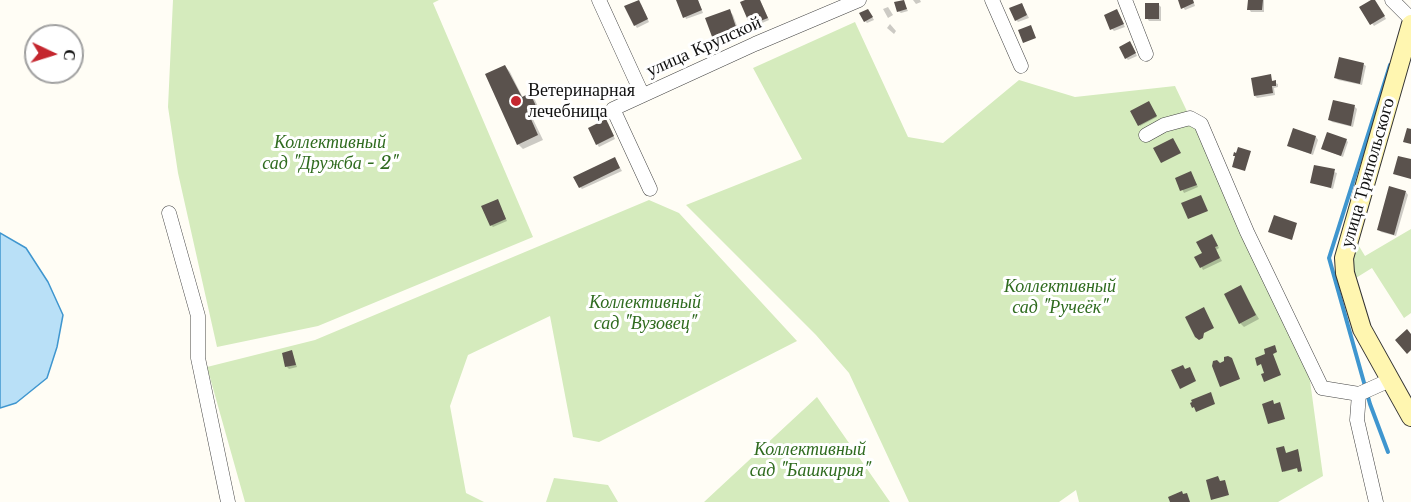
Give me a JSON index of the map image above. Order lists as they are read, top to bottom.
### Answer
{
  "streets": {
    "street": ["улица Крупской", "улица Трипольского"]
  },
  "parks": [
    "Коллективный сад \"Дружба - 2\"",
    "Коллективный сад \"Ручеёк\"",
    "Коллективный сад \"Вузовец\"",
    "Коллективный сад \"Башкирия\""
  ],
  "places": ["Ветеринарная лечебница"],
  "north": "right"
}
